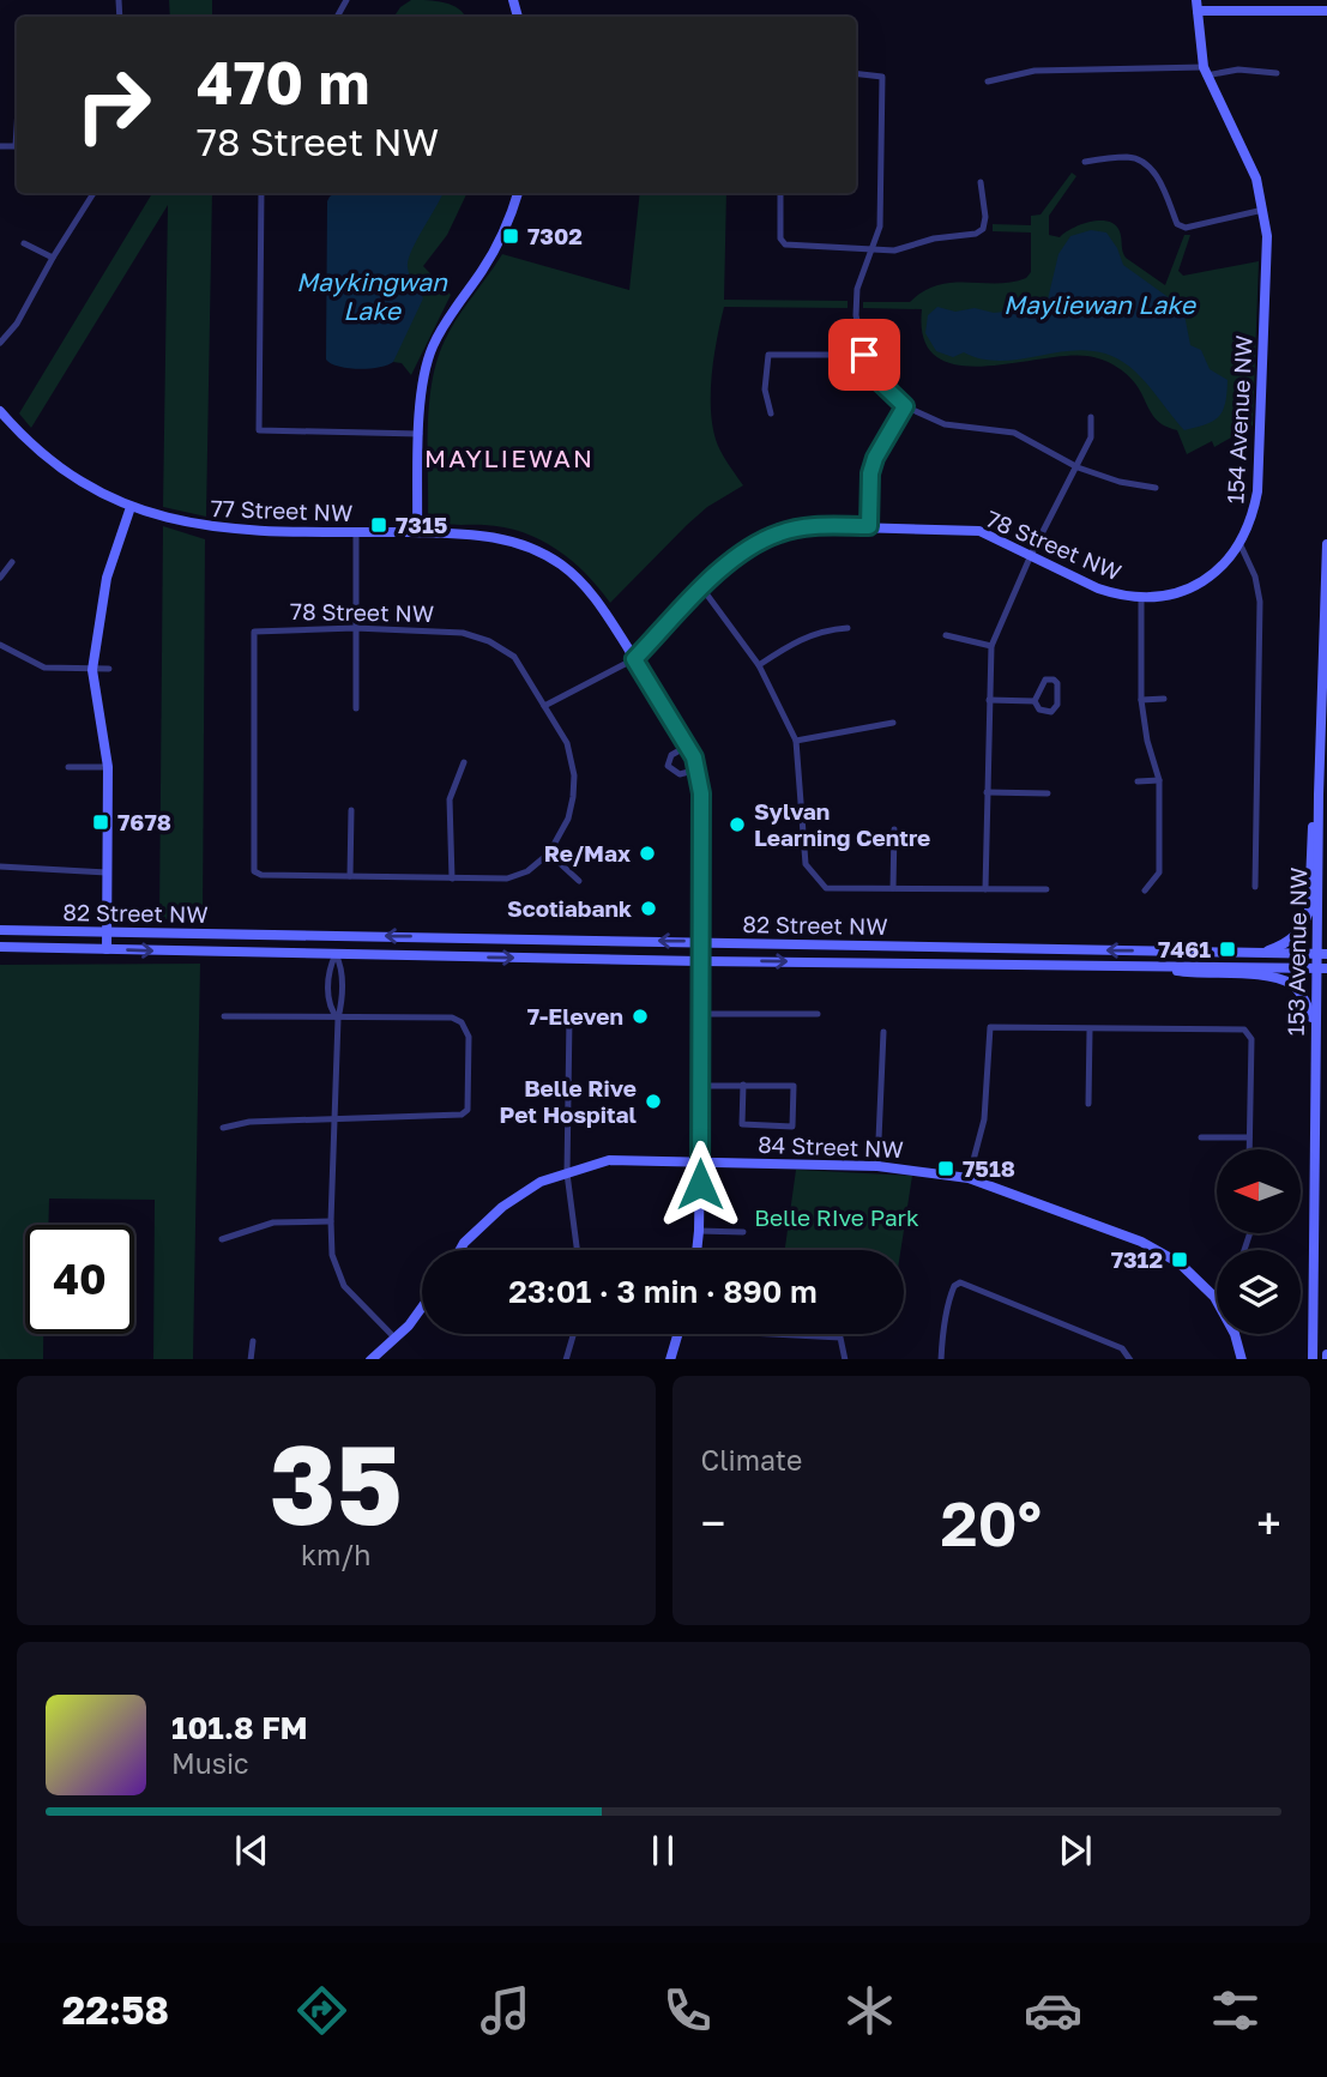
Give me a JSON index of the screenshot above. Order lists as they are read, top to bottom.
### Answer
{
  "streets": {
    "street": [
      "154 Avenue NW",
      "77 Street NW",
      "78 Street NW",
      "82 Street NW",
      "153 Avenue NW",
      "84 Street NW"
    ]
  },
  "crossings": [
    ["154 Avenue NW", "78 Street NW"],
    ["77 Street NW", "78 Street NW"],
    ["77 Street NW", "82 Street NW"],
    ["77 Street NW", "84 Street NW"],
    ["82 Street NW", "153 Avenue NW"]
  ],
  "districts": ["MAYLIEWAN"],
  "water": ["Maykingwan Lake", "Mayliewan Lake"],
  "parks": ["Belle RIve Park"],
  "places": {
    "transit": [
      "7302",
      "7315",
      "7678",
      "7461",
      "7518",
      "7312"
    ],
    "other": [
      "Sylvan Learning Centre",
      "Re/Max",
      "Scotiabank",
      "7-Eleven",
      "Belle Rive Pet Hospital"
    ]
  },
  "north": "left",
  "page": {
    "turn": ["470 m", "78 Street NW"],
    "limit": "40",
    "trip": "23:01 · 3 min · 890 m",
    "tile": [
      ["35", "km/h"],
      "Climate"
    ],
    "heat": ["−", "20°", "+"],
    "song": ["101.8 FM", "Music"],
    "tabs": "22:58"
  }
}
